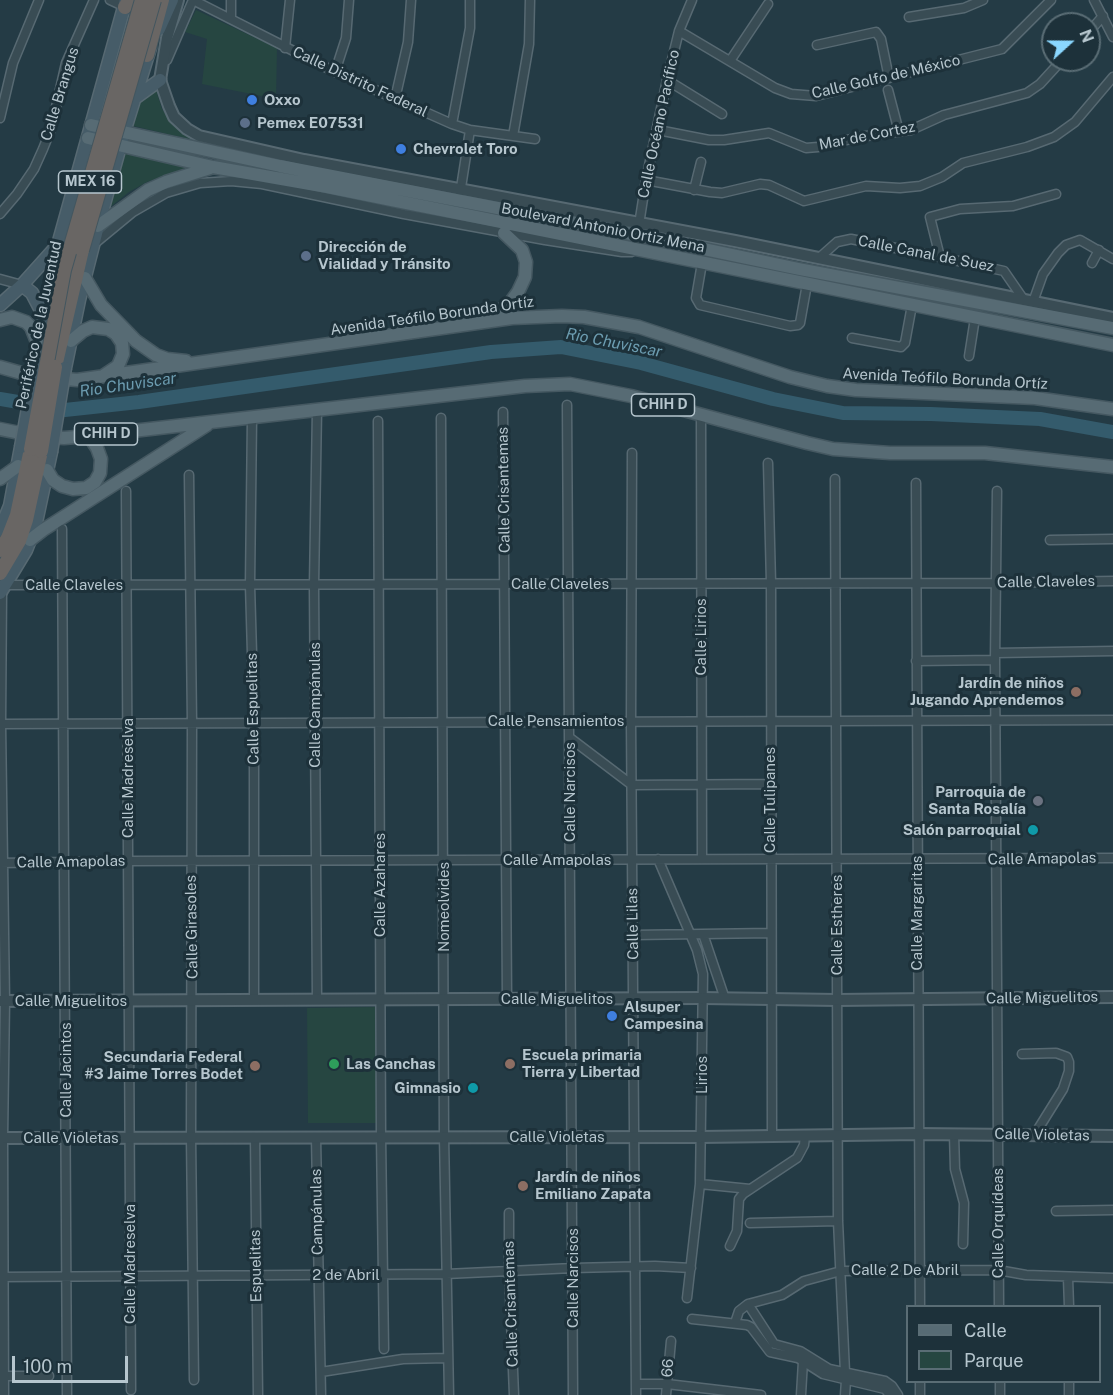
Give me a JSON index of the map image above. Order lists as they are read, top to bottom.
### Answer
{
  "streets": {
    "highway": ["MEX 16", "Periférico de la Juventud"],
    "main road": ["Boulevard Antonio Ortiz Mena", "Avenida Teófilo Borunda Ortíz", "CHIH D"],
    "street": [
      "Calle Golfo de México",
      "Calle Distrito Federal",
      "Calle Brangus",
      "Calle Océano Pacífico",
      "Mar de Cortez",
      "Calle Canal de Suez",
      "Calle Crisantemas",
      "Calle Claveles",
      "Calle Lirios",
      "Calle Campánulas",
      "Calle Espuelitas",
      "Calle Pensamientos",
      "Calle Madreselva",
      "Calle Narcisos",
      "Calle Tulipanes",
      "Calle Amapolas",
      "Calle Azahares",
      "Nomeolvides",
      "Calle Margaritas",
      "Calle Lilas",
      "Calle Estheres",
      "Calle Girasoles",
      "Calle Miguelitos",
      "Calle Jacintos",
      "Lirios",
      "Calle Violetas",
      "Campánulas",
      "Calle Orquídeas",
      "Espuelitas",
      "Calle 2 De Abril",
      "2 de Abril",
      "66"
    ]
  },
  "crossings": [
    ["Calle Golfo de México", "Calle Océano Pacífico"],
    ["Calle Océano Pacífico", "Mar de Cortez"],
    ["Calle Océano Pacífico", "Boulevard Antonio Ortiz Mena"],
    ["MEX 16", "Periférico de la Juventud"],
    ["MEX 16", "Calle Claveles"],
    ["Boulevard Antonio Ortiz Mena", "Calle Canal de Suez"],
    ["CHIH D", "Calle Lirios"],
    ["CHIH D", "Calle Campánulas"],
    ["CHIH D", "Calle Espuelitas"],
    ["Calle Crisantemas", "Calle Claveles"],
    ["Calle Crisantemas", "Calle Pensamientos"],
    ["Calle Crisantemas", "Calle Amapolas"],
    ["Calle Crisantemas", "Calle Miguelitos"],
    ["Calle Crisantemas", "2 de Abril"],
    ["Calle Claveles", "Calle Lirios"],
    ["Calle Claveles", "Calle Campánulas"],
    ["Calle Claveles", "Calle Espuelitas"],
    ["Calle Claveles", "Calle Madreselva"],
    ["Calle Claveles", "Calle Narcisos"],
    ["Calle Claveles", "Calle Tulipanes"],
    ["Calle Claveles", "Calle Azahares"],
    ["Calle Claveles", "Nomeolvides"],
    ["Calle Claveles", "Calle Margaritas"],
    ["Calle Claveles", "Calle Lilas"],
    ["Calle Claveles", "Calle Estheres"],
    ["Calle Claveles", "Calle Girasoles"],
    ["Calle Claveles", "Calle Jacintos"],
    ["Calle Claveles", "Calle Orquídeas"],
    ["Calle Lirios", "Calle Pensamientos"],
    ["Calle Lirios", "Calle Amapolas"],
    ["Calle Campánulas", "Calle Pensamientos"],
    ["Calle Campánulas", "Calle Amapolas"],
    ["Calle Campánulas", "Calle Miguelitos"],
    ["Calle Espuelitas", "Calle Pensamientos"],
    ["Calle Espuelitas", "Calle Amapolas"],
    ["Calle Espuelitas", "Calle Miguelitos"],
    ["Calle Pensamientos", "Calle Madreselva"],
    ["Calle Pensamientos", "Calle Narcisos"],
    ["Calle Pensamientos", "Calle Tulipanes"],
    ["Calle Pensamientos", "Calle Azahares"],
    ["Calle Pensamientos", "Nomeolvides"],
    ["Calle Pensamientos", "Calle Margaritas"],
    ["Calle Pensamientos", "Calle Lilas"],
    ["Calle Pensamientos", "Calle Estheres"],
    ["Calle Pensamientos", "Calle Girasoles"],
    ["Calle Pensamientos", "Calle Jacintos"],
    ["Calle Pensamientos", "Calle Orquídeas"],
    ["Calle Madreselva", "Calle Amapolas"],
    ["Calle Madreselva", "Calle Miguelitos"],
    ["Calle Madreselva", "Calle Violetas"],
    ["Calle Madreselva", "2 de Abril"],
    ["Calle Narcisos", "Calle Amapolas"],
    ["Calle Narcisos", "Calle Miguelitos"],
    ["Calle Narcisos", "Calle Violetas"],
    ["Calle Narcisos", "2 de Abril"],
    ["Calle Tulipanes", "Calle Amapolas"],
    ["Calle Tulipanes", "Calle Miguelitos"],
    ["Calle Tulipanes", "Calle Violetas"],
    ["Calle Amapolas", "Calle Azahares"],
    ["Calle Amapolas", "Nomeolvides"],
    ["Calle Amapolas", "Calle Margaritas"],
    ["Calle Amapolas", "Calle Lilas"],
    ["Calle Amapolas", "Calle Estheres"],
    ["Calle Amapolas", "Calle Girasoles"],
    ["Calle Amapolas", "Calle Jacintos"],
    ["Calle Amapolas", "Lirios"],
    ["Calle Amapolas", "Calle Orquídeas"],
    ["Calle Azahares", "Calle Miguelitos"],
    ["Calle Azahares", "Calle Violetas"],
    ["Calle Azahares", "2 de Abril"],
    ["Nomeolvides", "Calle Miguelitos"],
    ["Nomeolvides", "Calle Violetas"],
    ["Nomeolvides", "2 de Abril"],
    ["Calle Margaritas", "Calle Miguelitos"],
    ["Calle Margaritas", "Calle Violetas"],
    ["Calle Margaritas", "Calle 2 De Abril"],
    ["Calle Lilas", "Calle Miguelitos"],
    ["Calle Lilas", "Calle Violetas"],
    ["Calle Lilas", "2 de Abril"],
    ["Calle Estheres", "Calle Miguelitos"],
    ["Calle Estheres", "Calle Violetas"],
    ["Calle Estheres", "Calle 2 De Abril"],
    ["Calle Girasoles", "Calle Miguelitos"],
    ["Calle Girasoles", "Calle Violetas"],
    ["Calle Girasoles", "2 de Abril"],
    ["Calle Miguelitos", "Calle Jacintos"],
    ["Calle Miguelitos", "Lirios"],
    ["Calle Miguelitos", "Calle Orquídeas"],
    ["Calle Jacintos", "Calle Violetas"],
    ["Calle Jacintos", "2 de Abril"],
    ["Lirios", "Calle Violetas"],
    ["Lirios", "2 de Abril"],
    ["Calle Violetas", "Campánulas"],
    ["Calle Violetas", "Calle Orquídeas"],
    ["Calle Violetas", "Espuelitas"],
    ["Campánulas", "2 de Abril"],
    ["Calle Orquídeas", "Calle 2 De Abril"],
    ["Espuelitas", "2 de Abril"]
  ],
  "water": ["Rio Chuviscar"],
  "places": [
    "Oxxo",
    "Pemex E07531",
    "Chevrolet Toro",
    "Dirección de Vialidad y Tránsito",
    "Jardín de niños Jugando Aprendemos",
    "Parroquia de Santa Rosalía",
    "Salón parroquial",
    "Alsuper Campesina",
    "Las Canchas",
    "Escuela primaria Tierra y Libertad",
    "Secundaria Federal #3 Jaime Torres Bodet",
    "Gimnasio",
    "Jardín de niños Emiliano Zapata"
  ],
  "legend": ["Calle", "Parque"],
  "scale_bar": "100 m",
  "north": "right"
}
